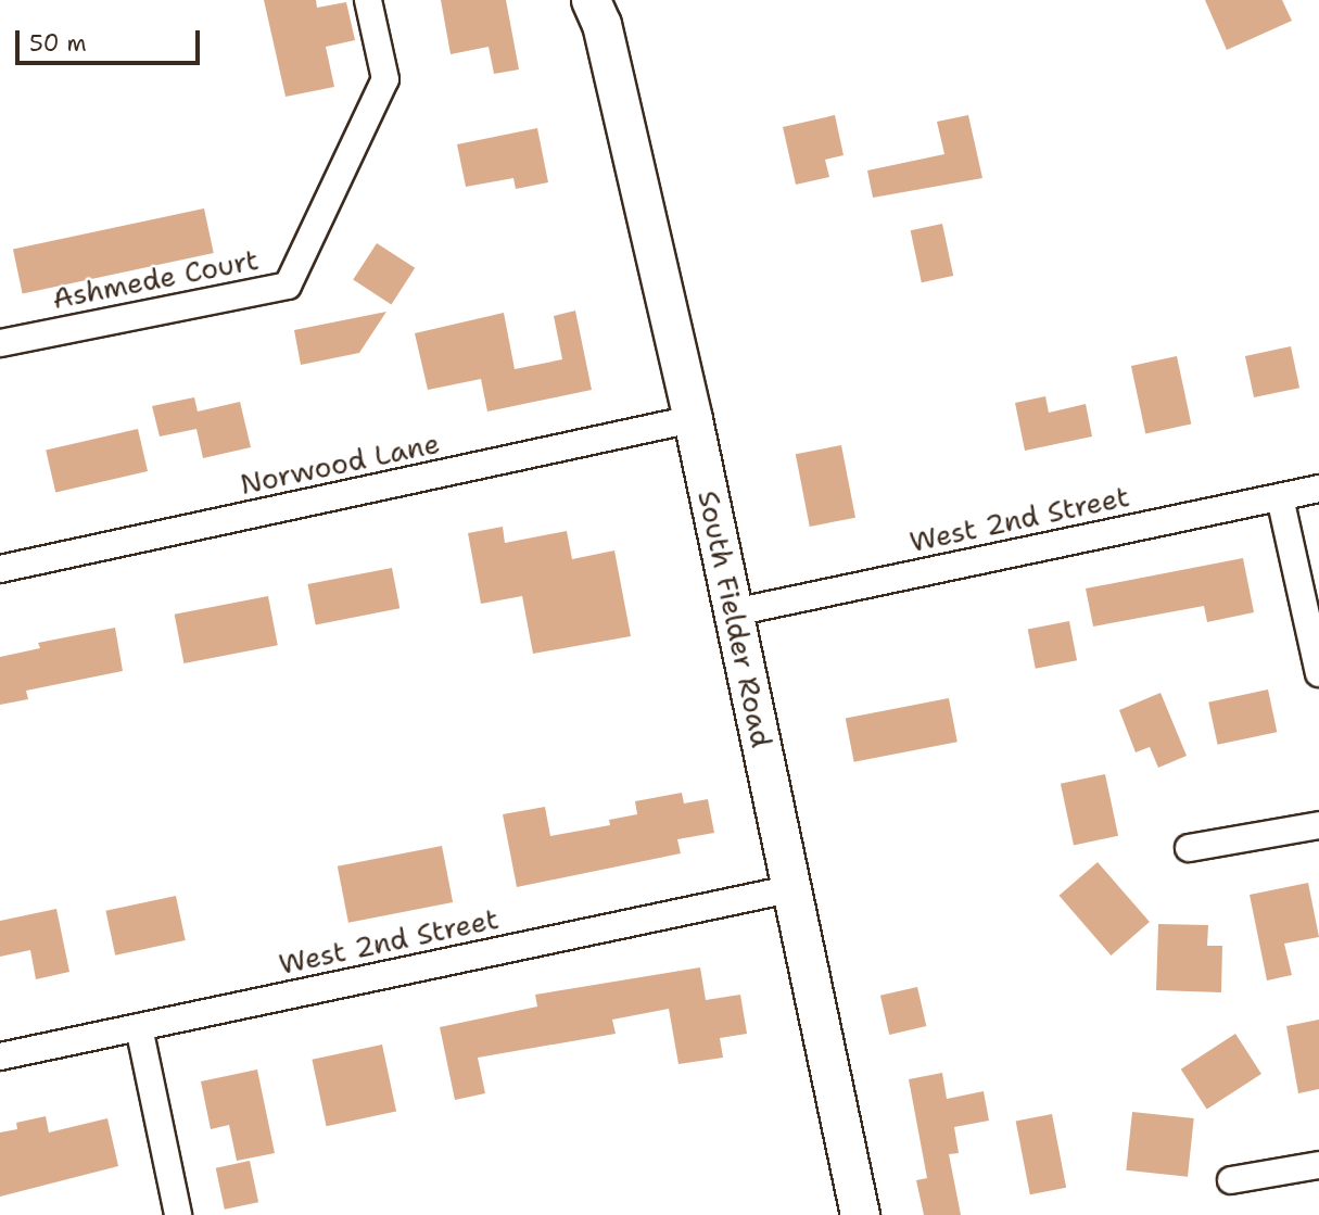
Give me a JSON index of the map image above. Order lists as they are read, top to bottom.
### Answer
{
  "streets": {
    "main road": ["South Fielder Road"],
    "street": ["Ashmede Court", "Norwood Lane", "West 2nd Street"]
  },
  "crossings": [
    ["Norwood Lane", "South Fielder Road"],
    ["West 2nd Street", "South Fielder Road"]
  ],
  "scale_bar": "50 m"
}
